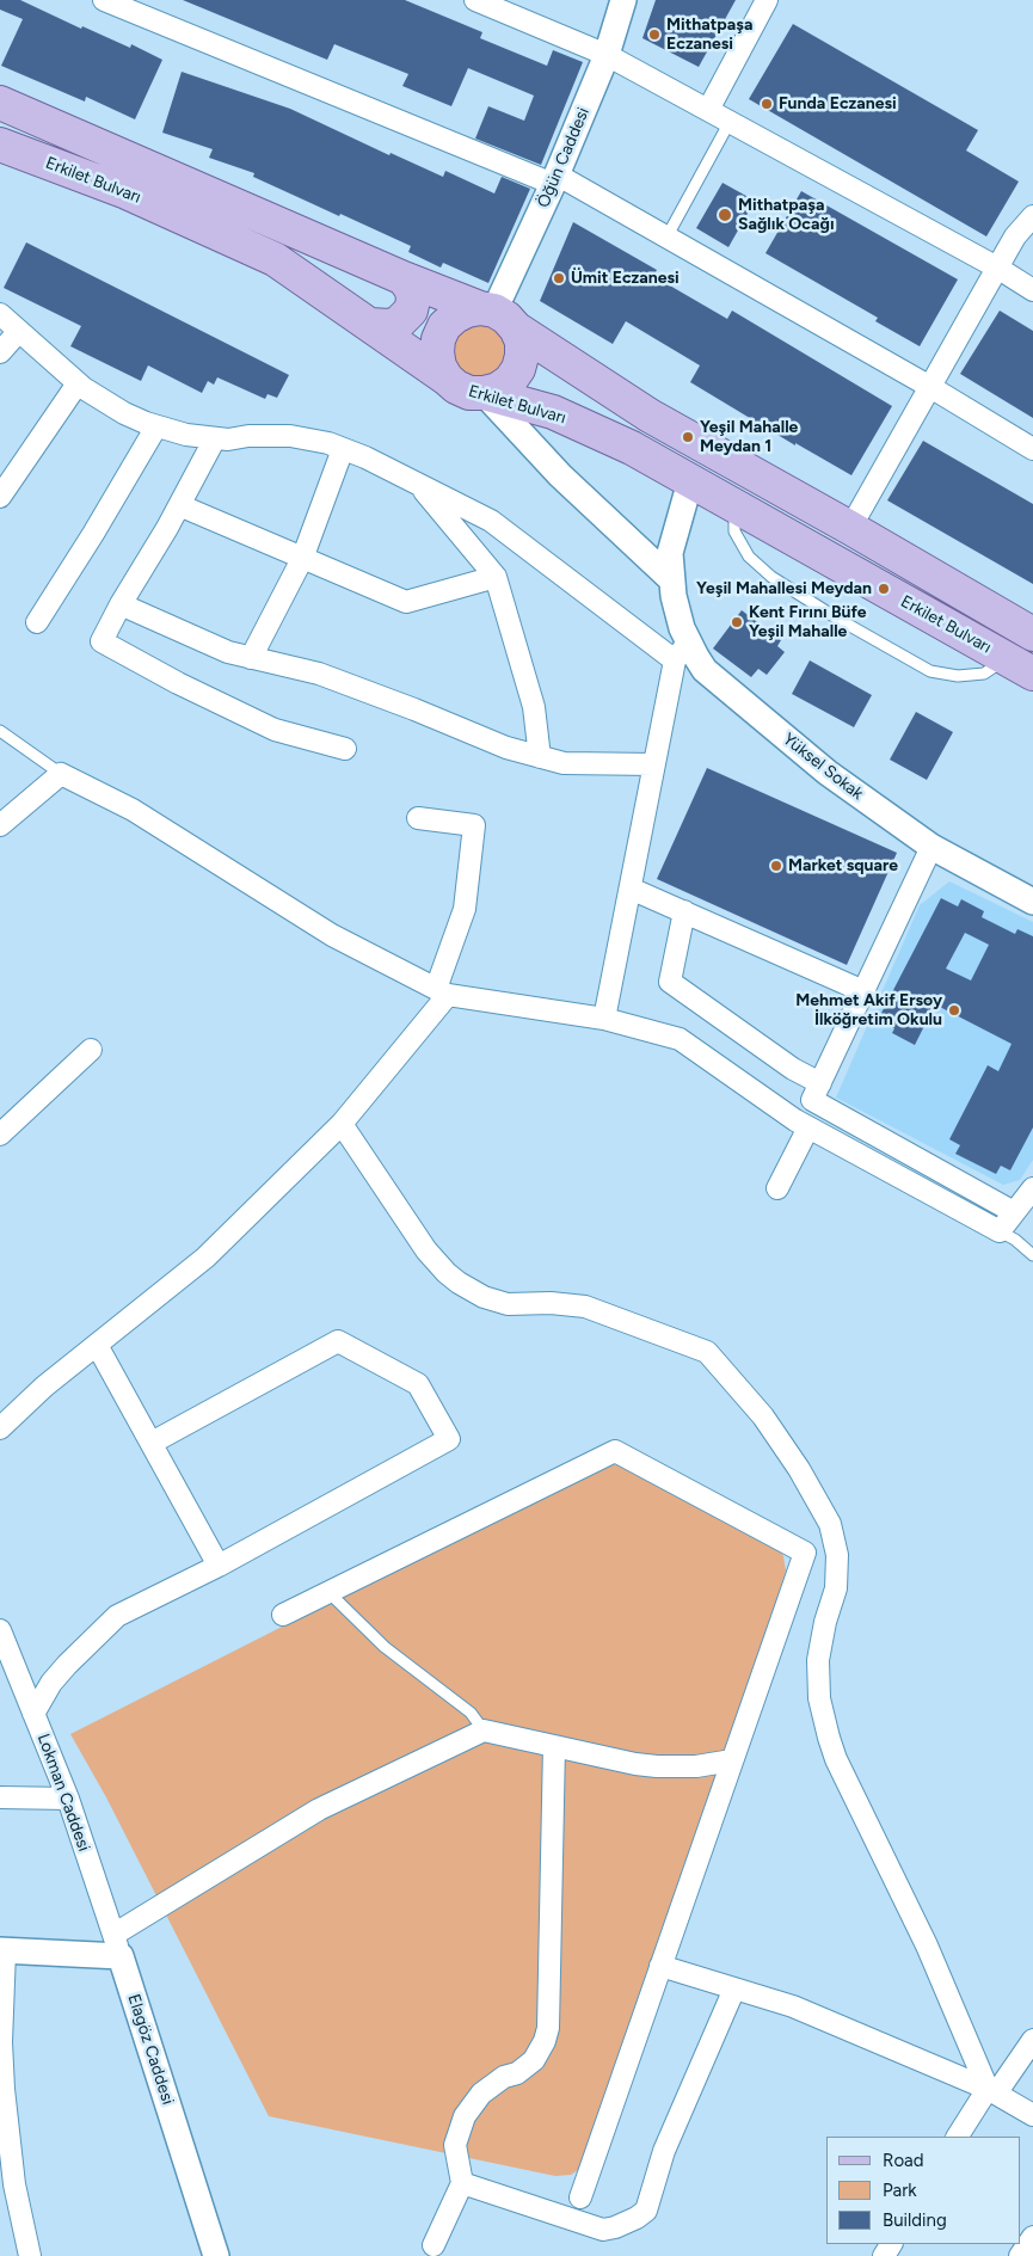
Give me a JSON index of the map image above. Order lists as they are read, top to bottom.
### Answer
{
  "streets": {
    "main road": ["Erkilet Bulvarı"],
    "street": [
      "Öğün Caddesi",
      "Yüksel Sokak",
      "Lokman Caddesi",
      "Elagöz Caddesi"
    ]
  },
  "crossings": [
    ["Öğün Caddesi", "Erkilet Bulvarı"],
    ["Erkilet Bulvarı", "Yüksel Sokak"],
    ["Lokman Caddesi", "Elagöz Caddesi"]
  ],
  "places": [
    "Mithatpaşa Eczanesi",
    "Funda Eczanesi",
    "Mithatpaşa Sağlık Ocağı",
    "Ümit Eczanesi",
    "Yeşil Mahalle Meydan 1",
    "Yeşil Mahallesi Meydan",
    "Kent Fırını Büfe Yeşil Mahalle",
    "Market square",
    "Mehmet Akif Ersoy İlköğretim Okulu"
  ],
  "legend": ["Road", "Park", "Building"]
}
